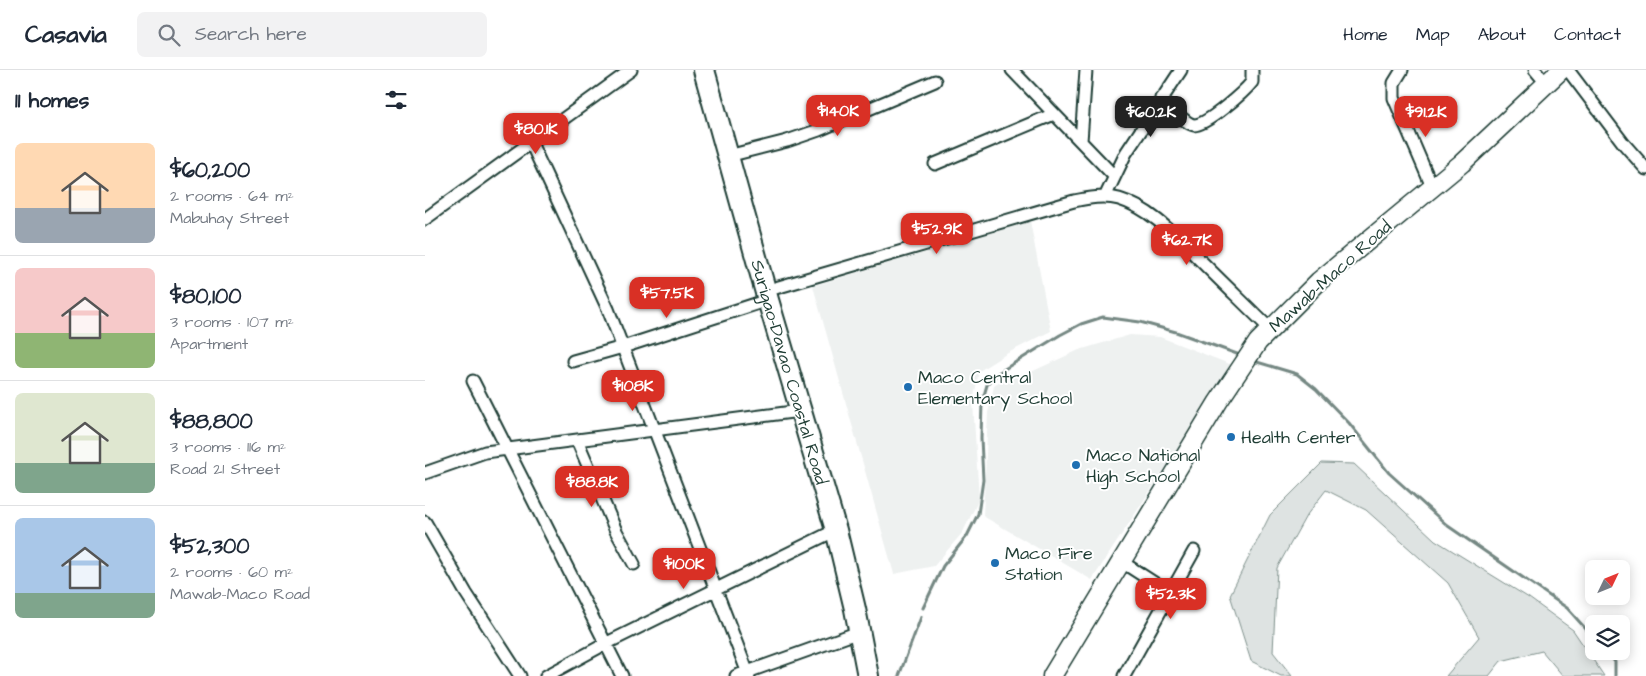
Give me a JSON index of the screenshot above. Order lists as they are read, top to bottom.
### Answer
{
  "streets": {
    "highway": ["Surigao-Davao Coastal Road"],
    "main road": ["Mawab-Maco Road"]
  },
  "places": [
    "Maco Central Elementary School",
    "Health Center",
    "Maco National High School",
    "Maco Fire Station"
  ],
  "north": "top right",
  "page": {
    "header": "Casavia",
    "search": "Search here",
    "nav": [
      "Home",
      "Map",
      "About",
      "Contact"
    ],
    "heading": "11 homes",
    "price": [
      "$140K",
      "$60.2K",
      "$91.2K",
      "$80.1K",
      "$52.9K",
      "$62.7K",
      "$57.5K",
      "$108K",
      "$88.8K",
      "$100K",
      "$52.3K"
    ],
    "list": [
      {
        "name": "$60,200",
        "note": "2 rooms · 64 m² · Mabuhay Street"
      },
      {
        "name": "$80,100",
        "note": "3 rooms · 107 m² · Apartment"
      },
      {
        "name": "$88,800",
        "note": "3 rooms · 116 m² · Road 21 Street"
      },
      {
        "name": "$52,300",
        "note": "2 rooms · 60 m² · Mawab-Maco Road"
      }
    ]
  }
}
